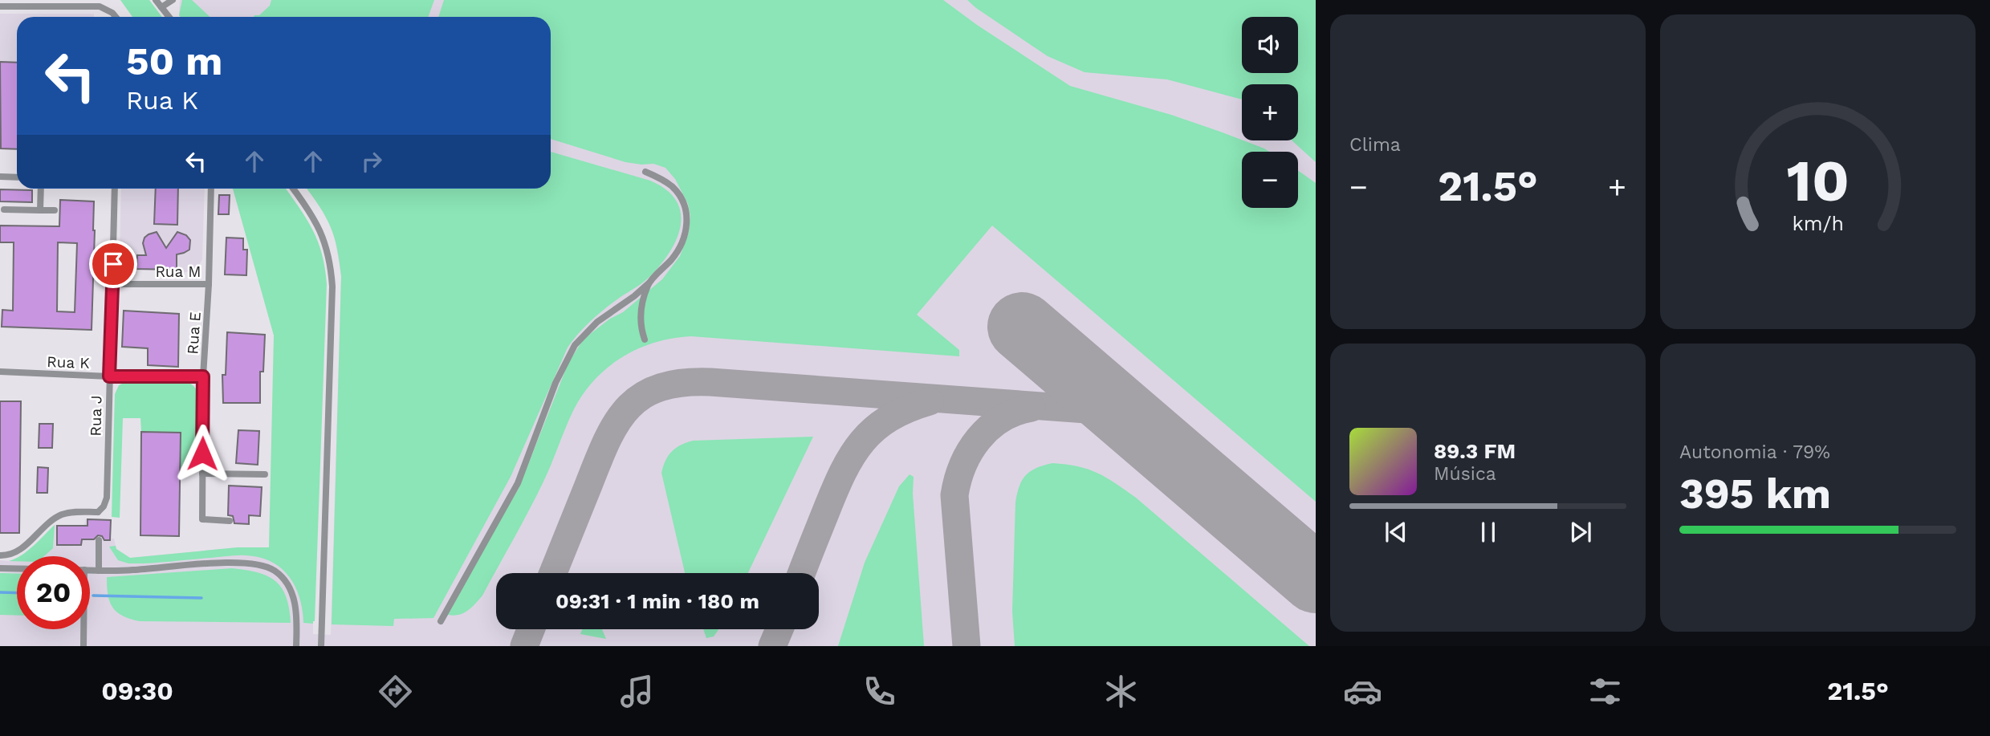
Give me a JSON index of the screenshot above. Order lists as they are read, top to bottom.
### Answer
{
  "streets": {
    "lane": [
      "Rua M",
      "Rua E",
      "Rua K",
      "Rua J"
    ]
  },
  "crossings": [
    ["Rua M", "Rua E"],
    ["Rua M", "Rua J"],
    ["Rua E", "Rua K"],
    ["Rua K", "Rua J"]
  ],
  "page": {
    "tile": [
      "Clima",
      ["Autonomia · 79%", "395 km"]
    ],
    "map_buttons": ["+", "−"],
    "turn": ["50 m", "Rua K"],
    "heat": ["−", "21.5°", "+"],
    "song": ["89.3 FM", "Música"],
    "limit": "20",
    "trip": "09:31 · 1 min · 180 m",
    "tabs": ["09:30", "21.5°"],
    "gauge": ["10", "km/h"]
  }
}
